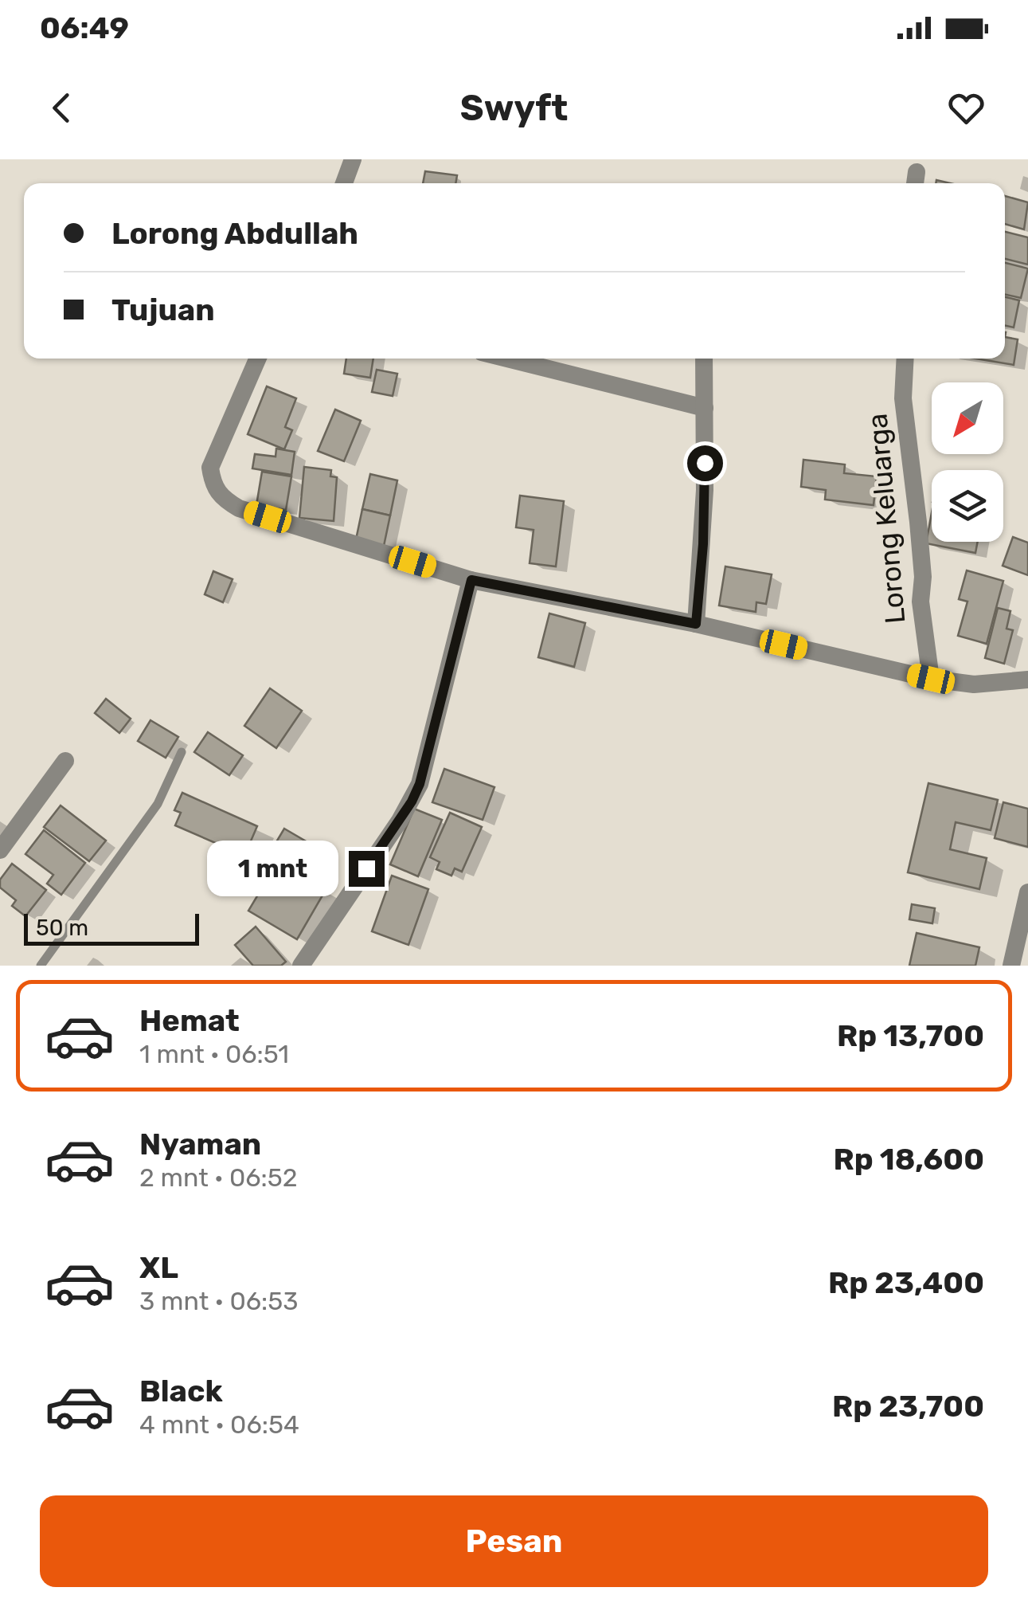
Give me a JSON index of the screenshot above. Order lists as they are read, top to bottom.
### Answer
{
  "streets": {
    "street": ["Lorong Keluarga"]
  },
  "scale_bar": "50 m",
  "north": "bottom left",
  "page": {
    "status": "06:49",
    "header": "Swyft",
    "banner": ["Lorong Abdullah", "Tujuan"],
    "bubble": "1 mnt",
    "scale": "50 m",
    "list": [
      {
        "name": "Hemat",
        "note": "1 mnt · 06:51",
        "value": "Rp 13,700"
      },
      {
        "name": "Nyaman",
        "note": "2 mnt · 06:52",
        "value": "Rp 18,600"
      },
      {
        "name": "XL",
        "note": "3 mnt · 06:53",
        "value": "Rp 23,400"
      },
      {
        "name": "Black",
        "note": "4 mnt · 06:54",
        "value": "Rp 23,700"
      }
    ],
    "buttons": "Pesan"
  }
}
